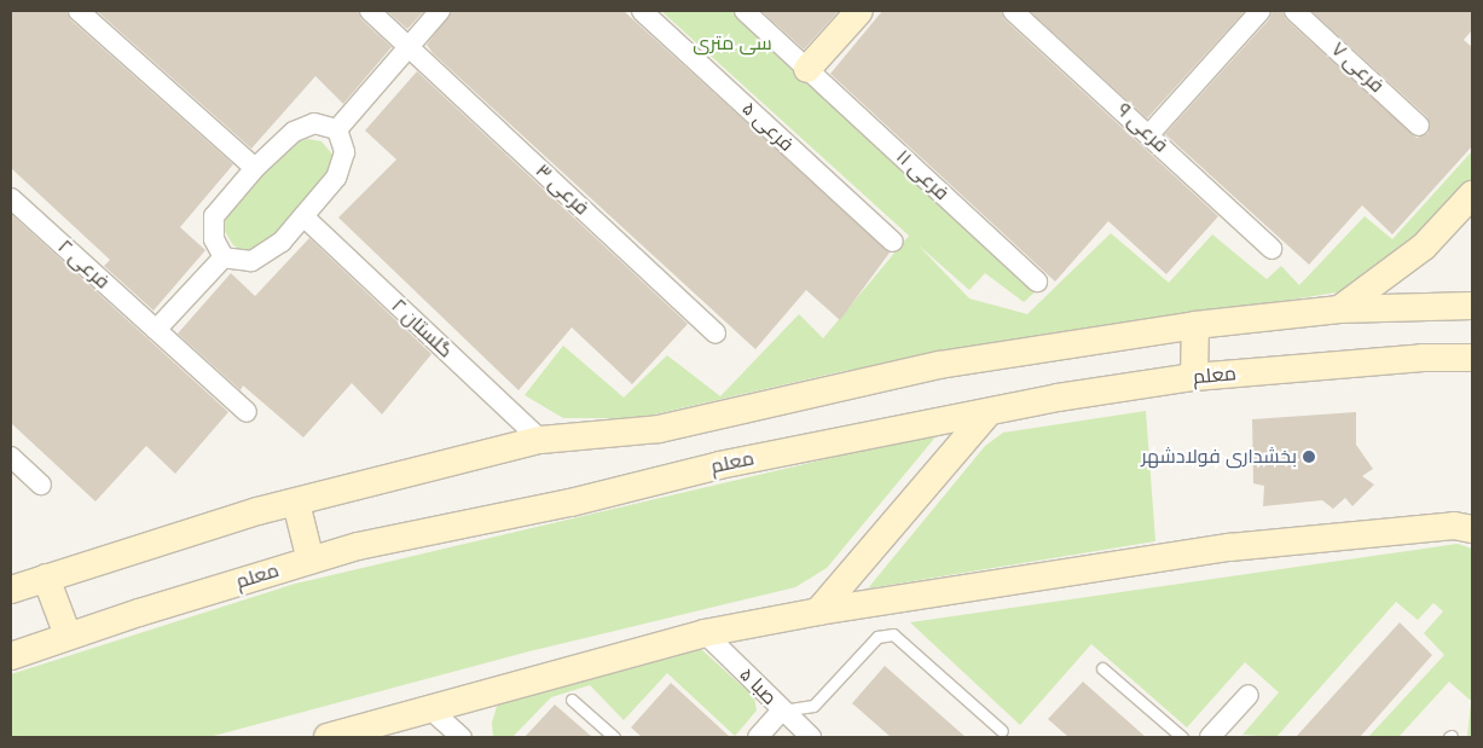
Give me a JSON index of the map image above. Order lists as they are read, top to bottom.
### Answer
{
  "streets": {
    "main road": ["معلم"],
    "street": [
      "فرعی ۷",
      "فرعی ۵",
      "فرعی ۹",
      "فرعی ۱۱",
      "فرعی ۳",
      "فرعی ۲",
      "گلستان ۲",
      "صبا ۵"
    ]
  },
  "parks": ["سی متری"],
  "places": ["بخشداری فولادشهر"]
}
